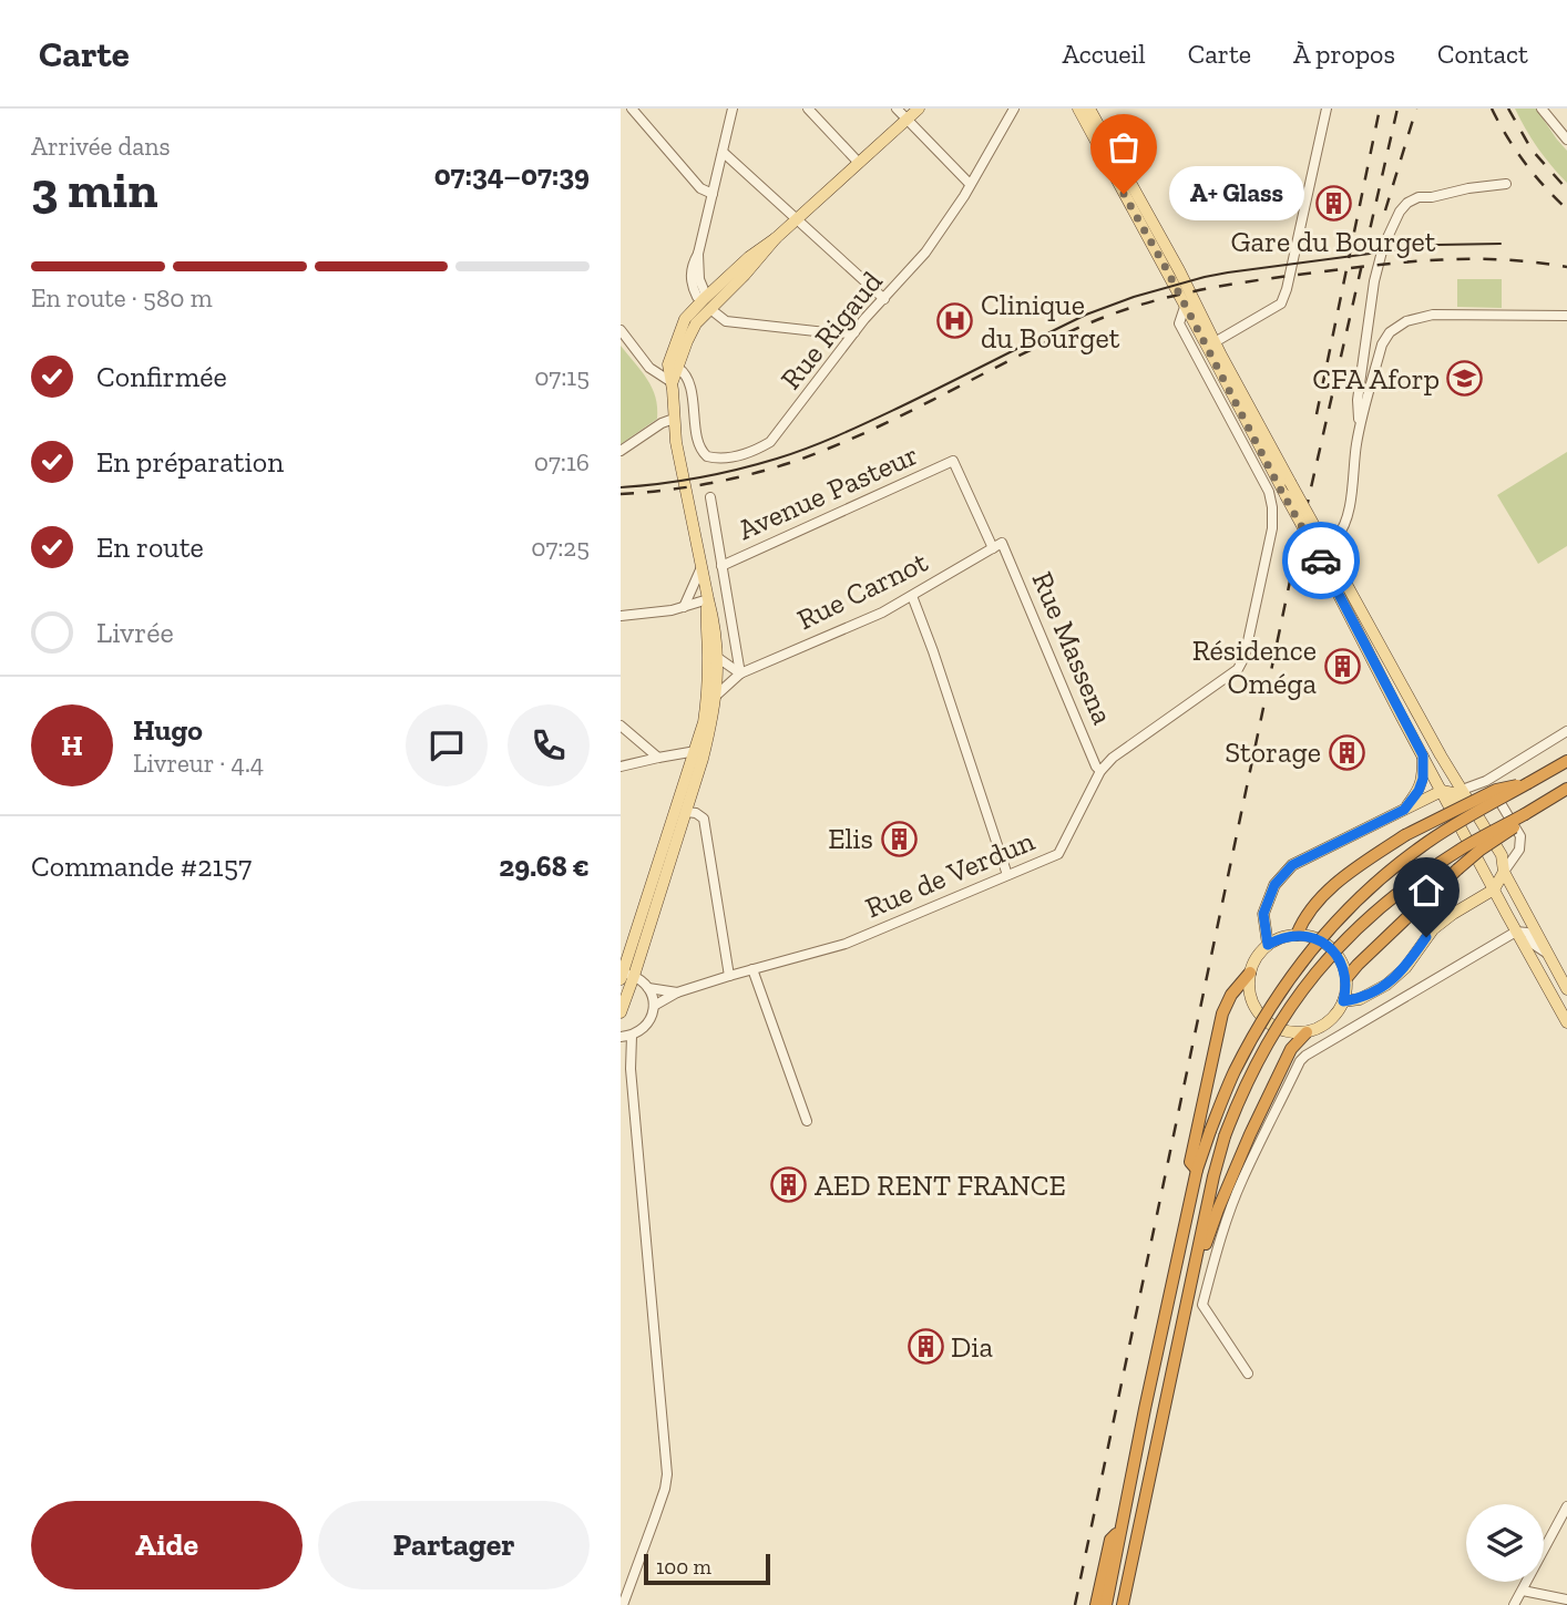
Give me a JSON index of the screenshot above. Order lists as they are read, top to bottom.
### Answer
{
  "streets": {
    "street": [
      "Rue Rigaud",
      "Avenue Pasteur",
      "Rue Carnot",
      "Rue Massena",
      "Rue de Verdun"
    ]
  },
  "crossings": [
    ["Avenue Pasteur", "Rue Massena"],
    ["Rue Carnot", "Rue Massena"],
    ["Rue Massena", "Rue de Verdun"]
  ],
  "places": {
    "other": ["A+ Glass"],
    "building": [
      "Gare du Bourget",
      "Résidence Oméga",
      "Storage",
      "Elis",
      "AED RENT FRANCE",
      "Dia"
    ],
    "hospital": ["Clinique du Bourget"],
    "school or university": ["CFA Aforp"]
  },
  "scale_bar": "100 m",
  "page": {
    "header": "Carte",
    "nav": [
      "Accueil",
      "Carte",
      "À propos",
      "Contact"
    ],
    "heading": ["3 min", "Arrivée dans", "07:34–07:39"],
    "panel": [
      "Hugo",
      "Livreur · 4.4",
      "Commande #2157",
      "29.68 €"
    ],
    "bubble": "A+ Glass",
    "bar": "En route · 580 m",
    "list": [
      ["Confirmée", "07:15"],
      ["En préparation", "07:16"],
      ["En route", "07:25"],
      "Livrée"
    ],
    "round": "H",
    "buttons": ["Aide", "Partager"],
    "scale": "100 m"
  }
}
